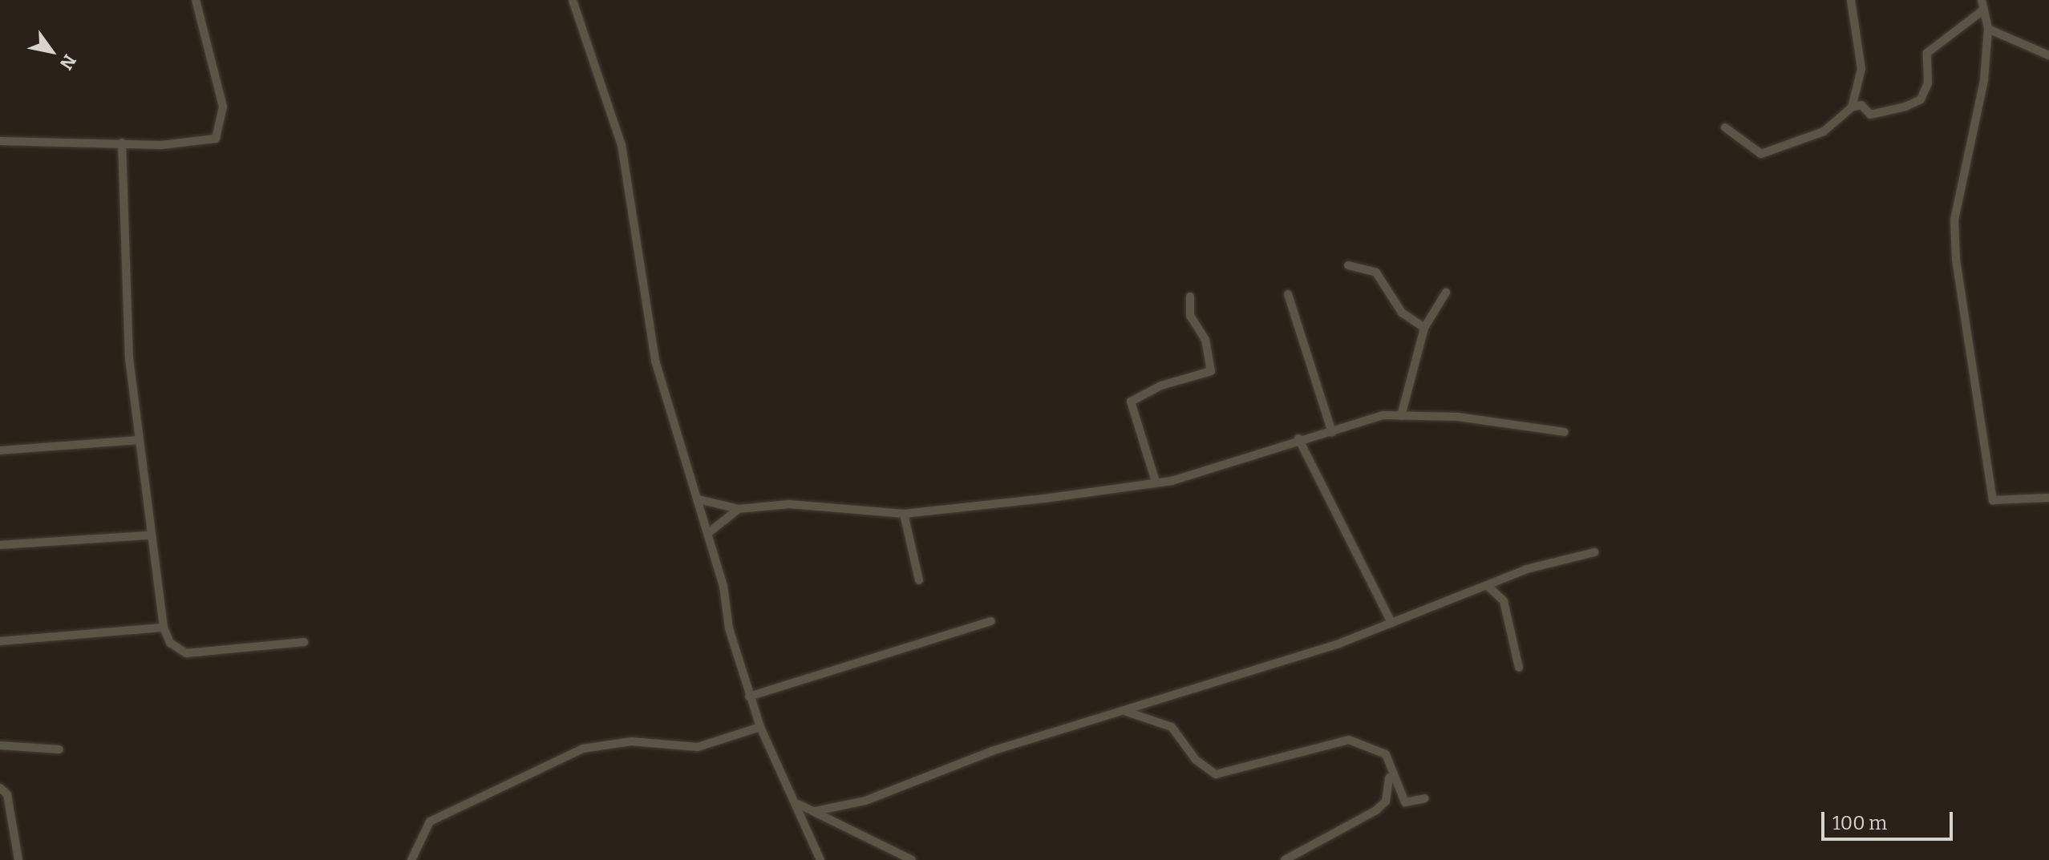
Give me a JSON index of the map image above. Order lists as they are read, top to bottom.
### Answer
{
  "scale_bar": "100 m",
  "north": "bottom right"
}
